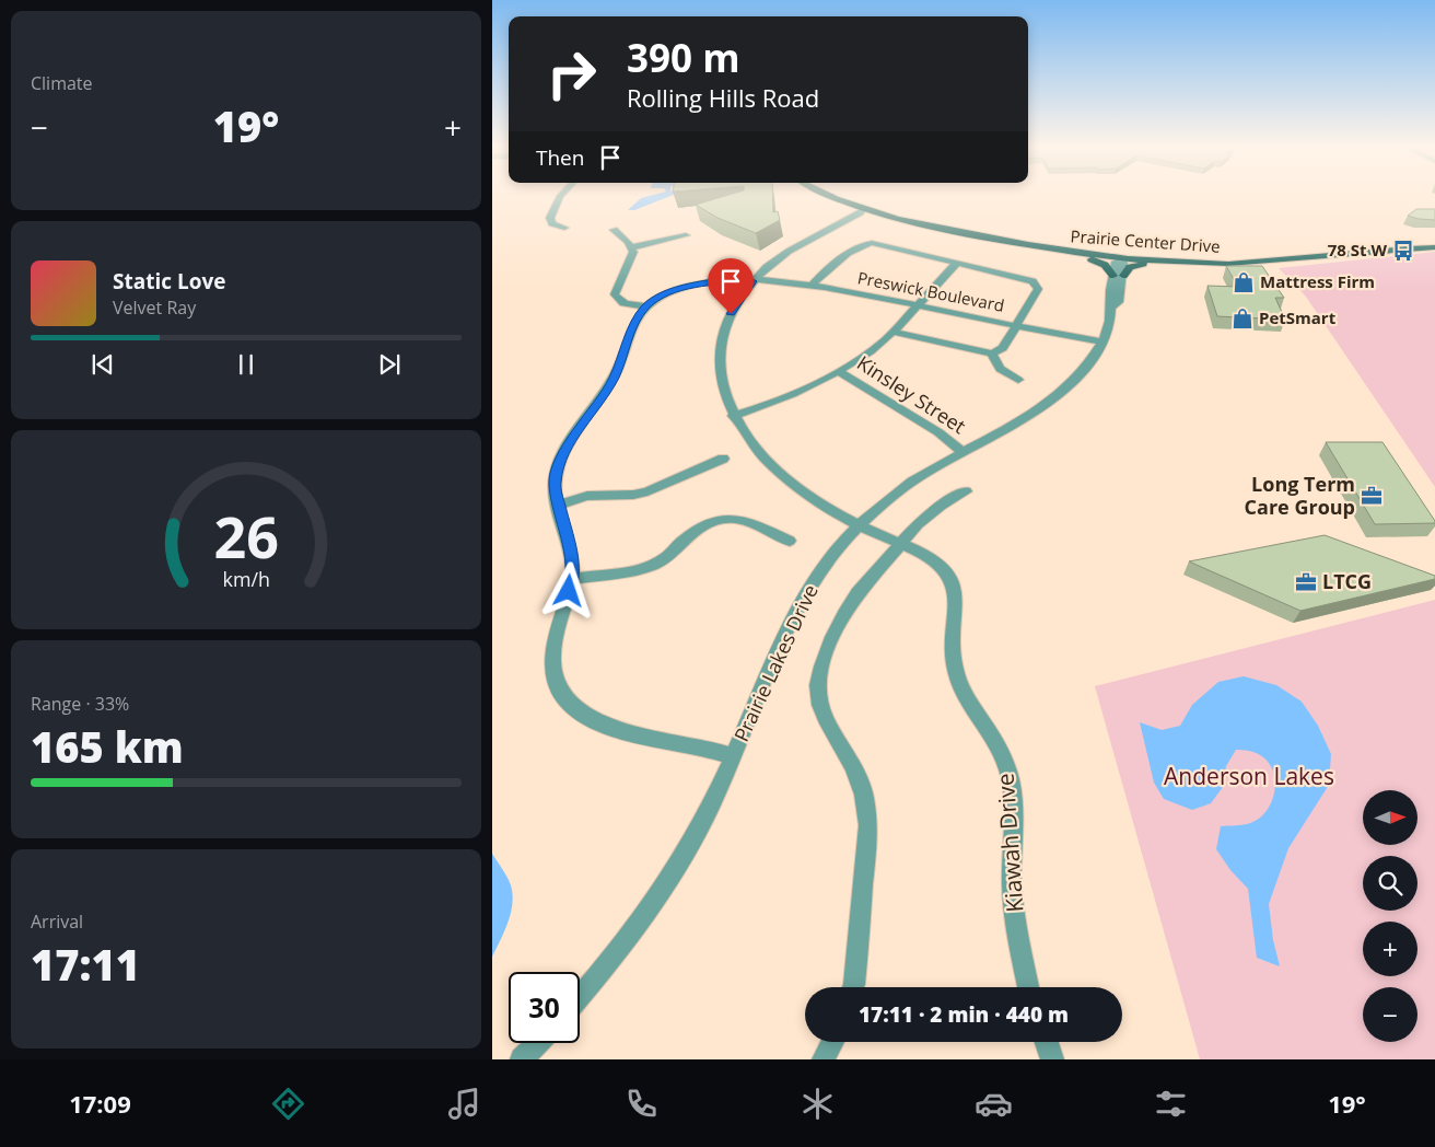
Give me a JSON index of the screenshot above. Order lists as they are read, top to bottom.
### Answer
{
  "streets": {
    "main road": ["Prairie Center Drive"],
    "street": [
      "Preswick Boulevard",
      "Kinsley Street",
      "Prairie Lakes Drive",
      "Kiawah Drive"
    ]
  },
  "crossings": [
    ["Prairie Center Drive", "Prairie Lakes Drive"],
    ["Prairie Center Drive", "Kiawah Drive"],
    ["Preswick Boulevard", "Prairie Lakes Drive"],
    ["Preswick Boulevard", "Kiawah Drive"],
    ["Kinsley Street", "Prairie Lakes Drive"],
    ["Prairie Lakes Drive", "Kiawah Drive"]
  ],
  "parks": ["Anderson Lakes"],
  "places": {
    "bus stop": ["78 St W"],
    "shop": ["Mattress Firm", "PetSmart"],
    "office": ["Long Term Care Group", "LTCG"]
  },
  "north": "right",
  "page": {
    "tile": [
      "Climate",
      ["Range · 33%", "165 km"],
      ["Arrival", "17:11"]
    ],
    "turn": ["390 m", "Rolling Hills Road"],
    "heat": ["−", "19°", "+"],
    "then": "Then",
    "song": ["Static Love", "Velvet Ray"],
    "map_buttons": ["+", "−"],
    "limit": "30",
    "trip": "17:11 · 2 min · 440 m",
    "tabs": ["17:09", "19°"],
    "gauge": ["26", "km/h"]
  }
}
